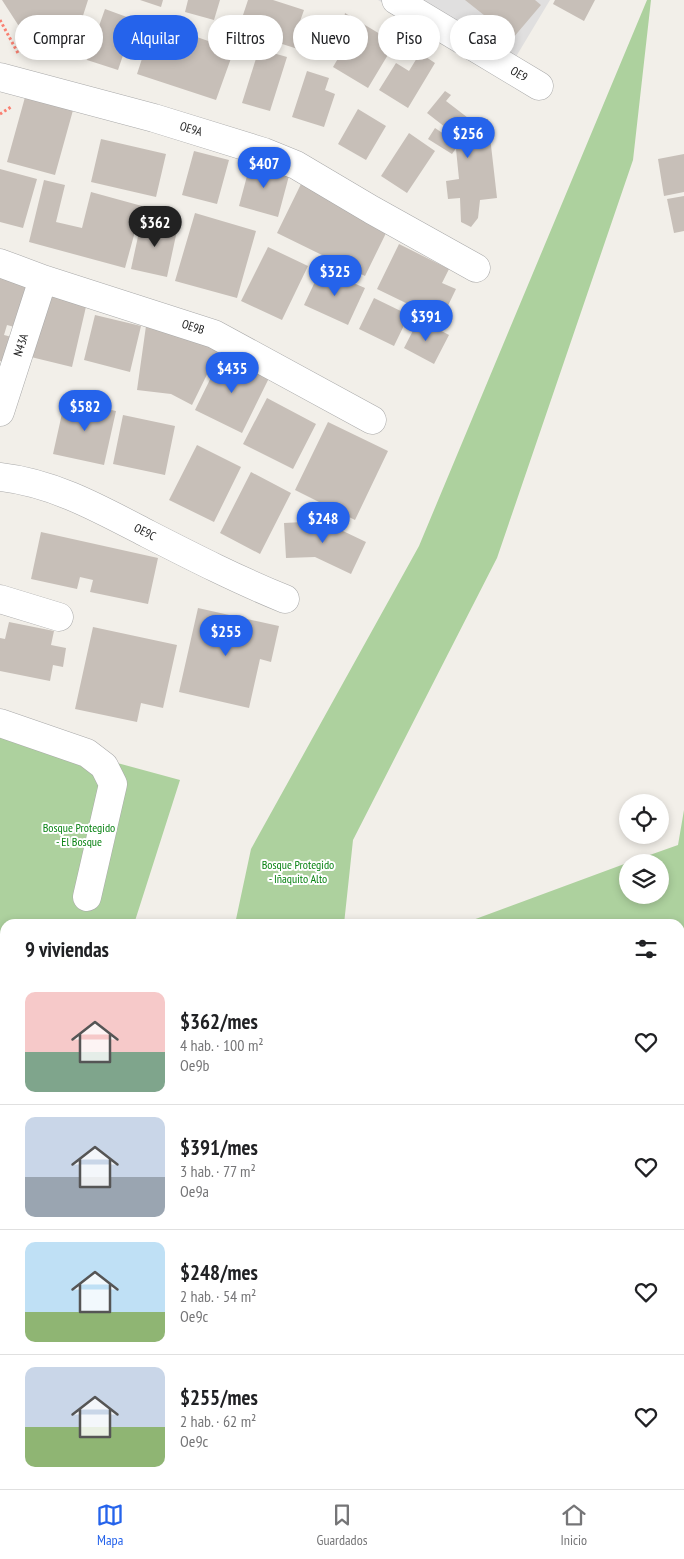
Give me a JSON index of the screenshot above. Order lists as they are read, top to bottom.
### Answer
{
  "streets": {
    "street": [
      "OE9",
      "OE9A",
      "OE9B",
      "N43A",
      "OE9C"
    ]
  },
  "crossings": [
    ["OE9B", "N43A"]
  ],
  "parks": ["Bosque Protegido - El Bosque", "Bosque Protegido - Iñaquito Alto"],
  "page": {
    "chip": [
      "Comprar",
      "Alquilar",
      "Filtros",
      "Nuevo",
      "Piso",
      "Casa"
    ],
    "price": [
      "$256",
      "$407",
      "$362",
      "$325",
      "$391",
      "$435",
      "$582",
      "$248",
      "$255"
    ],
    "heading": "9 viviendas",
    "list": [
      {
        "name": "$362/mes",
        "note": "4 hab. · 100 m² · Oe9b"
      },
      {
        "name": "$391/mes",
        "note": "3 hab. · 77 m² · Oe9a"
      },
      {
        "name": "$248/mes",
        "note": "2 hab. · 54 m² · Oe9c"
      },
      {
        "name": "$255/mes",
        "note": "2 hab. · 62 m² · Oe9c"
      }
    ],
    "tabs": ["Mapa", "Guardados", "Inicio"]
  }
}
